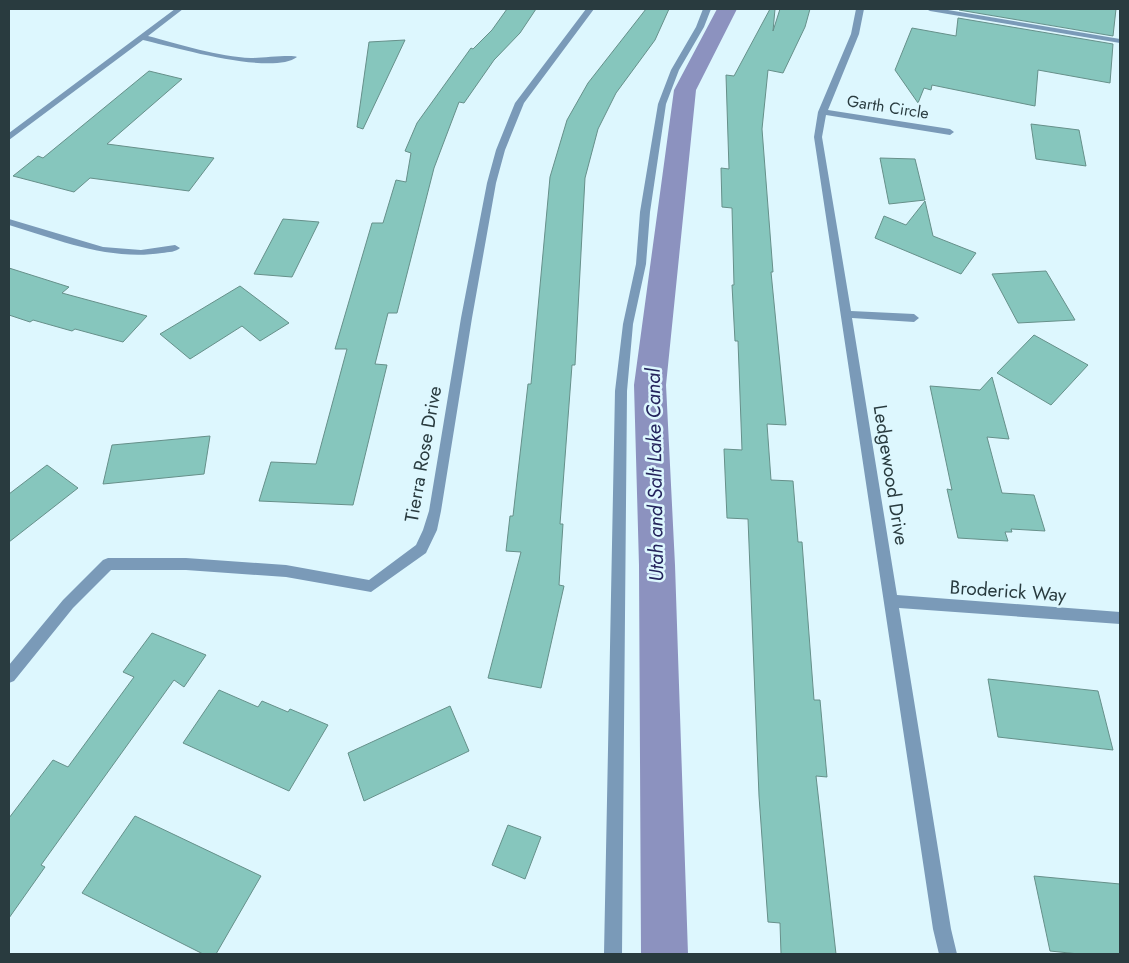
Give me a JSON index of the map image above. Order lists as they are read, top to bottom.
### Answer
{
  "streets": {
    "street": [
      "Garth Circle",
      "Tierra Rose Drive",
      "Ledgewood Drive",
      "Broderick Way"
    ]
  },
  "crossings": [
    ["Garth Circle", "Ledgewood Drive"],
    ["Ledgewood Drive", "Broderick Way"]
  ],
  "water": ["Utah and Salt Lake Canal"]
}
